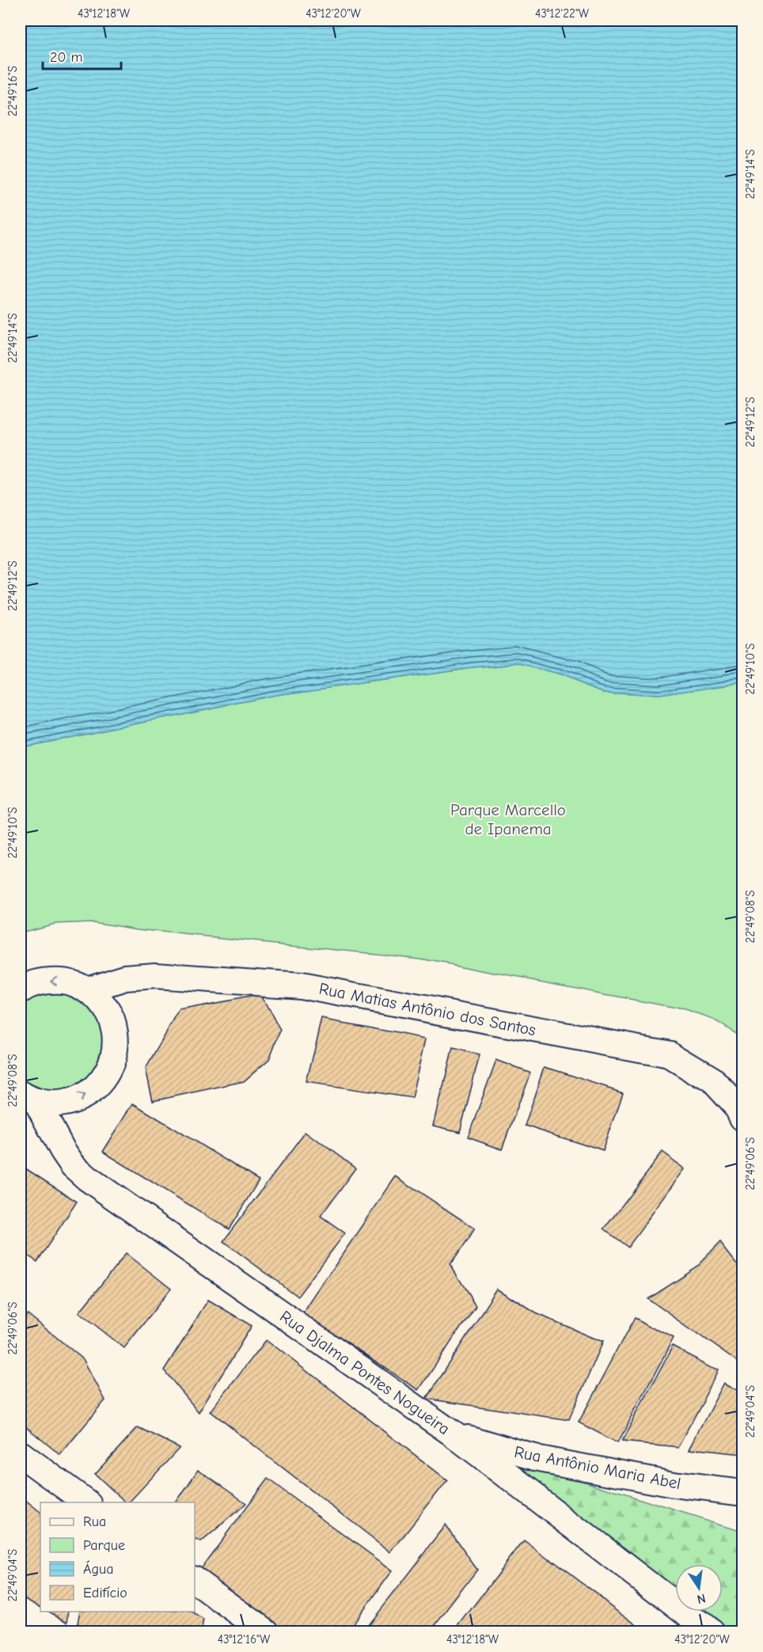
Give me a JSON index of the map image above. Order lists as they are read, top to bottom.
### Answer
{
  "streets": {
    "street": ["Rua Matias Antônio dos Santos", "Rua Djalma Pontes Nogueira", "Rua Antônio Maria Abel"]
  },
  "crossings": [
    ["Rua Djalma Pontes Nogueira", "Rua Antônio Maria Abel"]
  ],
  "parks": ["Parque Marcello de Ipanema"],
  "legend": [
    "Rua",
    "Parque",
    "Água",
    "Edifício"
  ],
  "scale_bar": "20 m",
  "north": "bottom",
  "coordinates": [
    "43°12'18\"W",
    "43°12'20\"W",
    "43°12'22\"W",
    "22°49'16\"S",
    "22°49'14\"S",
    "22°49'12\"S",
    "22°49'10\"S",
    "22°49'08\"S",
    "22°49'06\"S",
    "22°49'04\"S",
    "43°12'16\"W"
  ]
}
